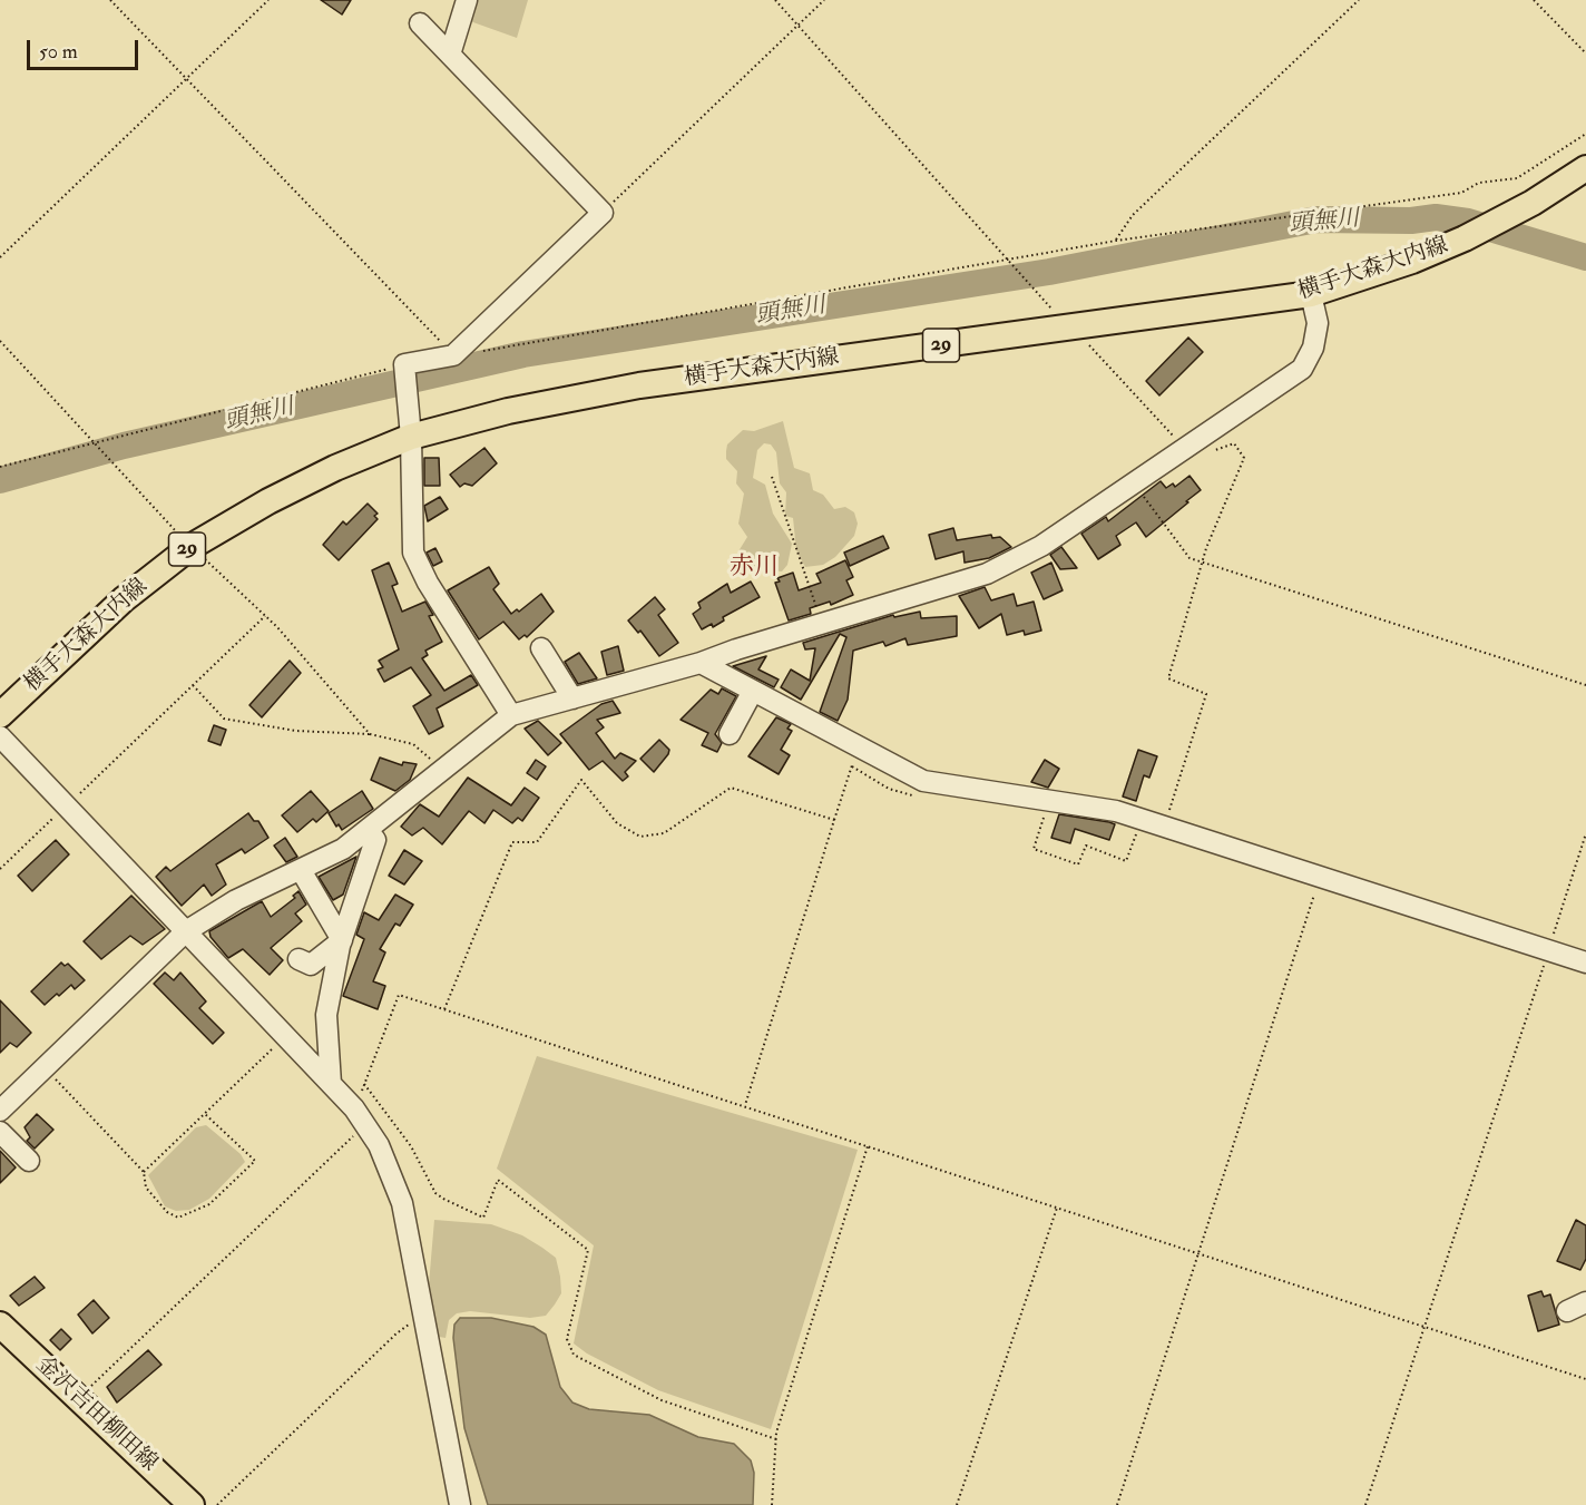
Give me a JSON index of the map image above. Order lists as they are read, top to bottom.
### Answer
{
  "streets": {
    "main road": ["横手大森大内線", "29", "金沢吉田柳田線"]
  },
  "districts": ["赤川"],
  "water": ["頭無川"],
  "scale_bar": "50 m"
}
